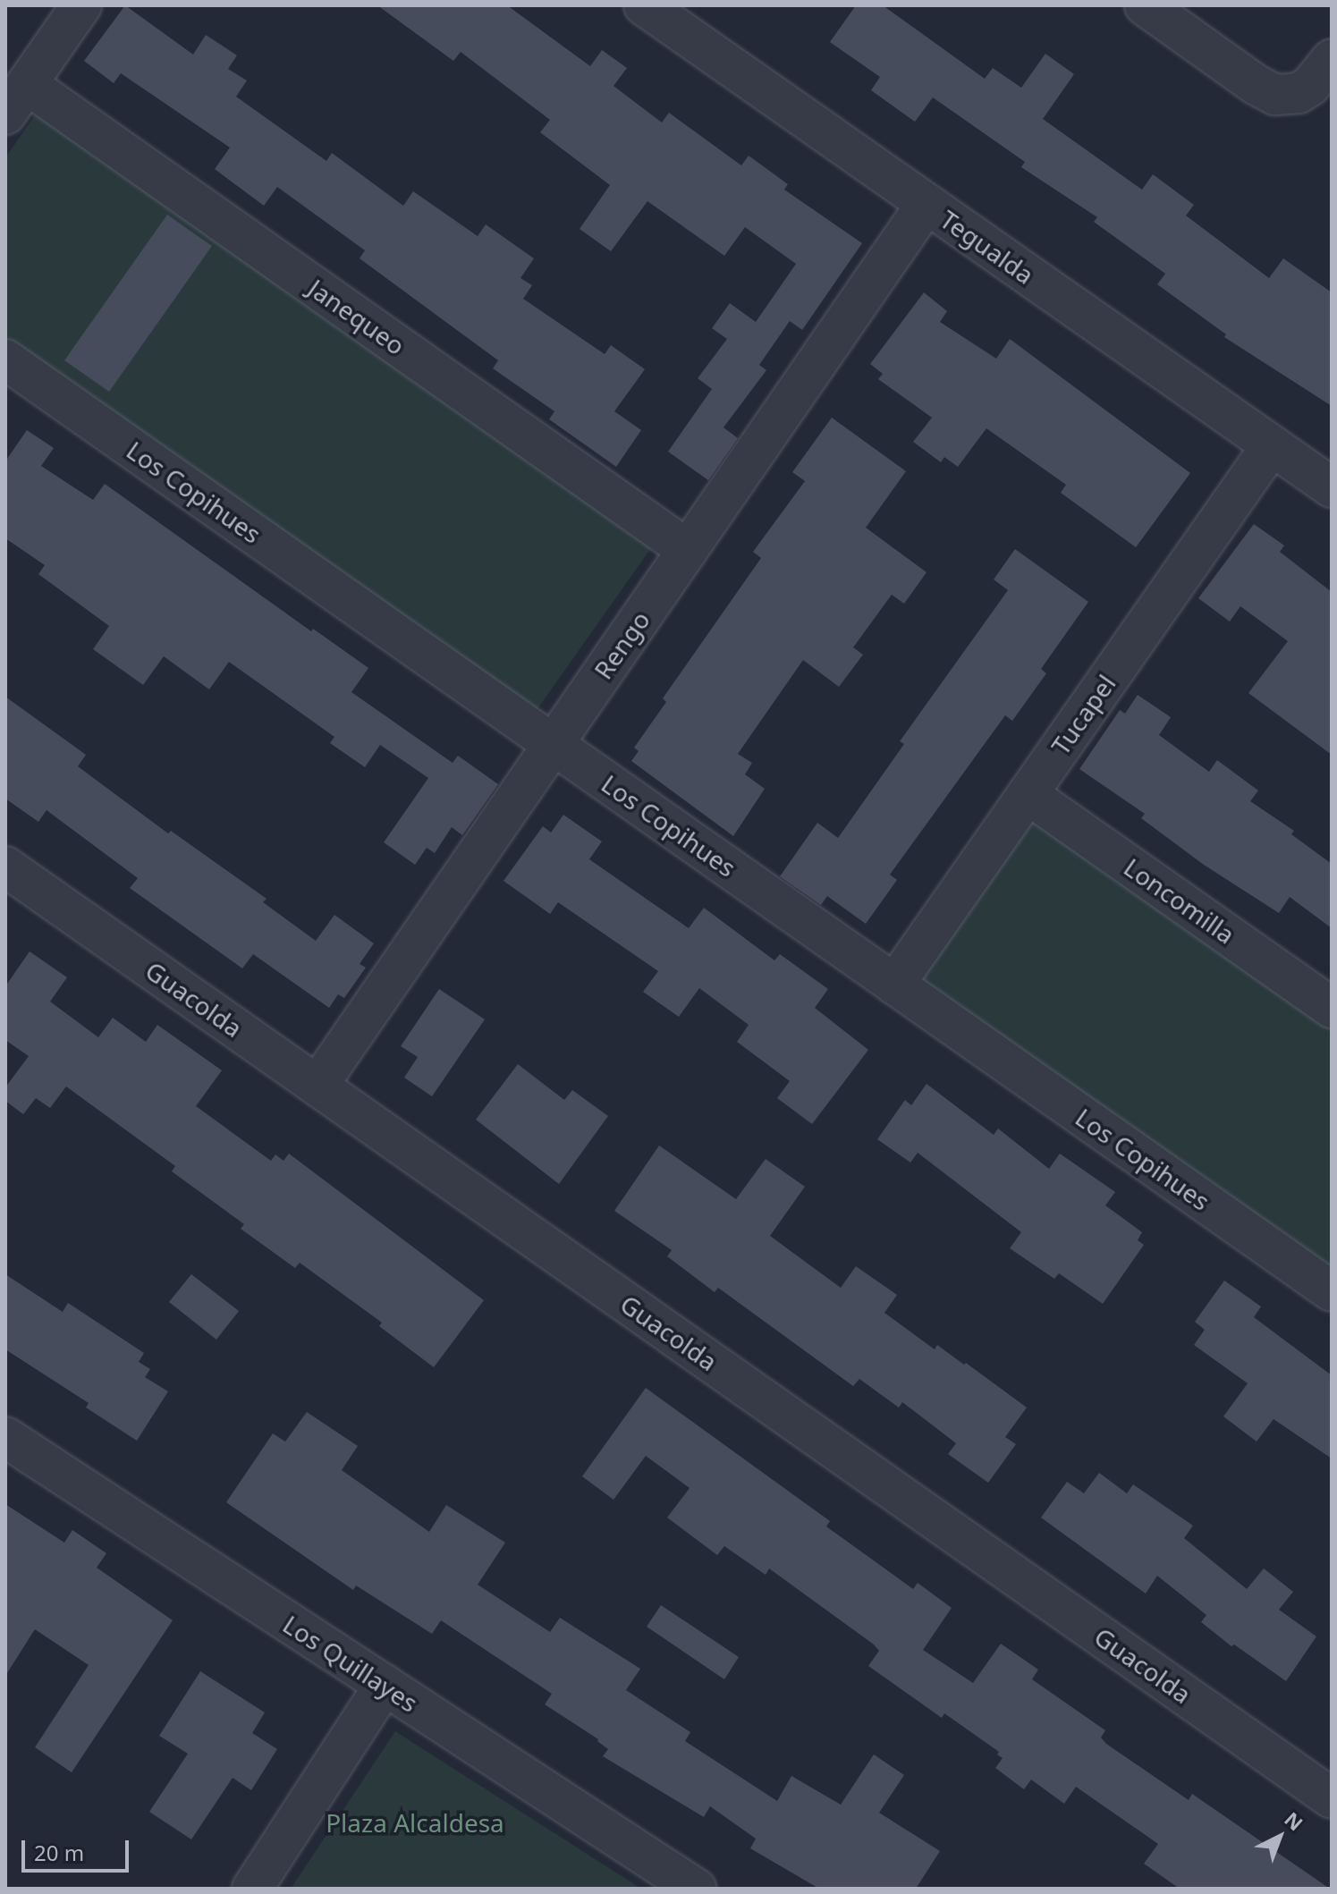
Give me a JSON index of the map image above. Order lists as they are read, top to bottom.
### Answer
{
  "streets": {
    "street": [
      "Tegualda",
      "Janequeo",
      "Los Copihues",
      "Rengo",
      "Tucapel",
      "Loncomilla",
      "Guacolda",
      "Los Quillayes"
    ]
  },
  "crossings": [
    ["Tegualda", "Rengo"],
    ["Tegualda", "Tucapel"],
    ["Janequeo", "Rengo"],
    ["Los Copihues", "Rengo"],
    ["Los Copihues", "Tucapel"],
    ["Rengo", "Guacolda"],
    ["Tucapel", "Loncomilla"]
  ],
  "parks": ["Plaza Alcaldesa"],
  "scale_bar": "20 m",
  "north": "top right"
}
